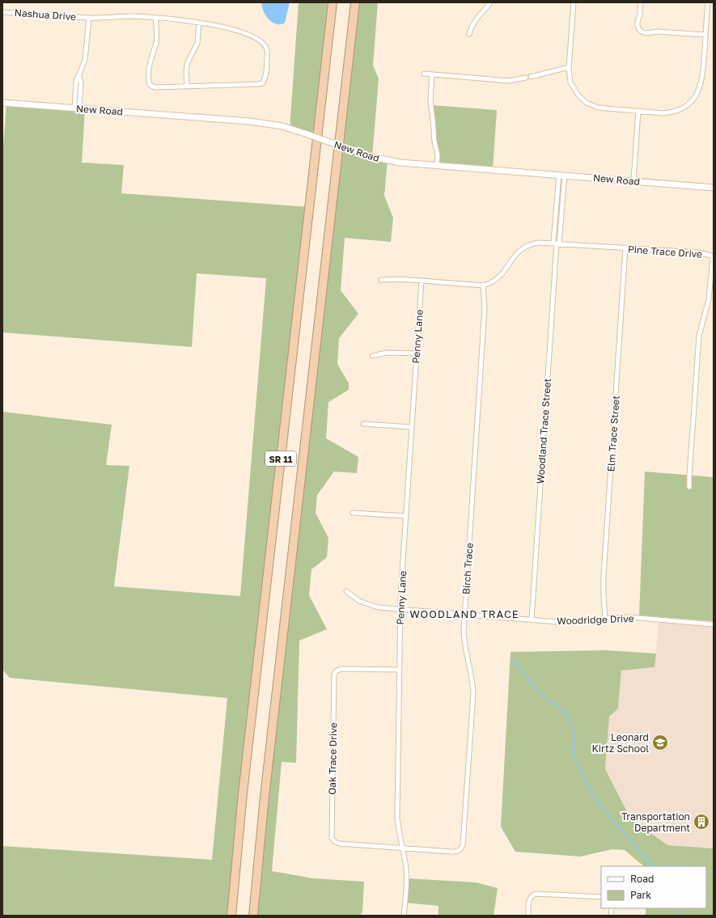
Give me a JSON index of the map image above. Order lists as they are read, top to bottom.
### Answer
{
  "streets": {
    "highway": ["SR 11"],
    "street": [
      "Nashua Drive",
      "New Road",
      "Pine Trace Drive",
      "Penny Lane",
      "Woodland Trace Street",
      "Elm Trace Street",
      "Birch Trace",
      "Woodridge Drive",
      "Oak Trace Drive"
    ]
  },
  "crossings": [
    ["New Road", "Woodland Trace Street"],
    ["Pine Trace Drive", "Woodland Trace Street"],
    ["Pine Trace Drive", "Elm Trace Street"],
    ["Pine Trace Drive", "Birch Trace"],
    ["Penny Lane", "Birch Trace"],
    ["Penny Lane", "Woodridge Drive"],
    ["Penny Lane", "Oak Trace Drive"],
    ["Woodland Trace Street", "Woodridge Drive"],
    ["Elm Trace Street", "Woodridge Drive"],
    ["Birch Trace", "Woodridge Drive"],
    ["Birch Trace", "Oak Trace Drive"]
  ],
  "districts": ["WOODLAND TRACE"],
  "places": {
    "school or university": ["Leonard Kirtz School"],
    "building": ["Transportation Department"]
  },
  "legend": ["Road", "Park"]
}
